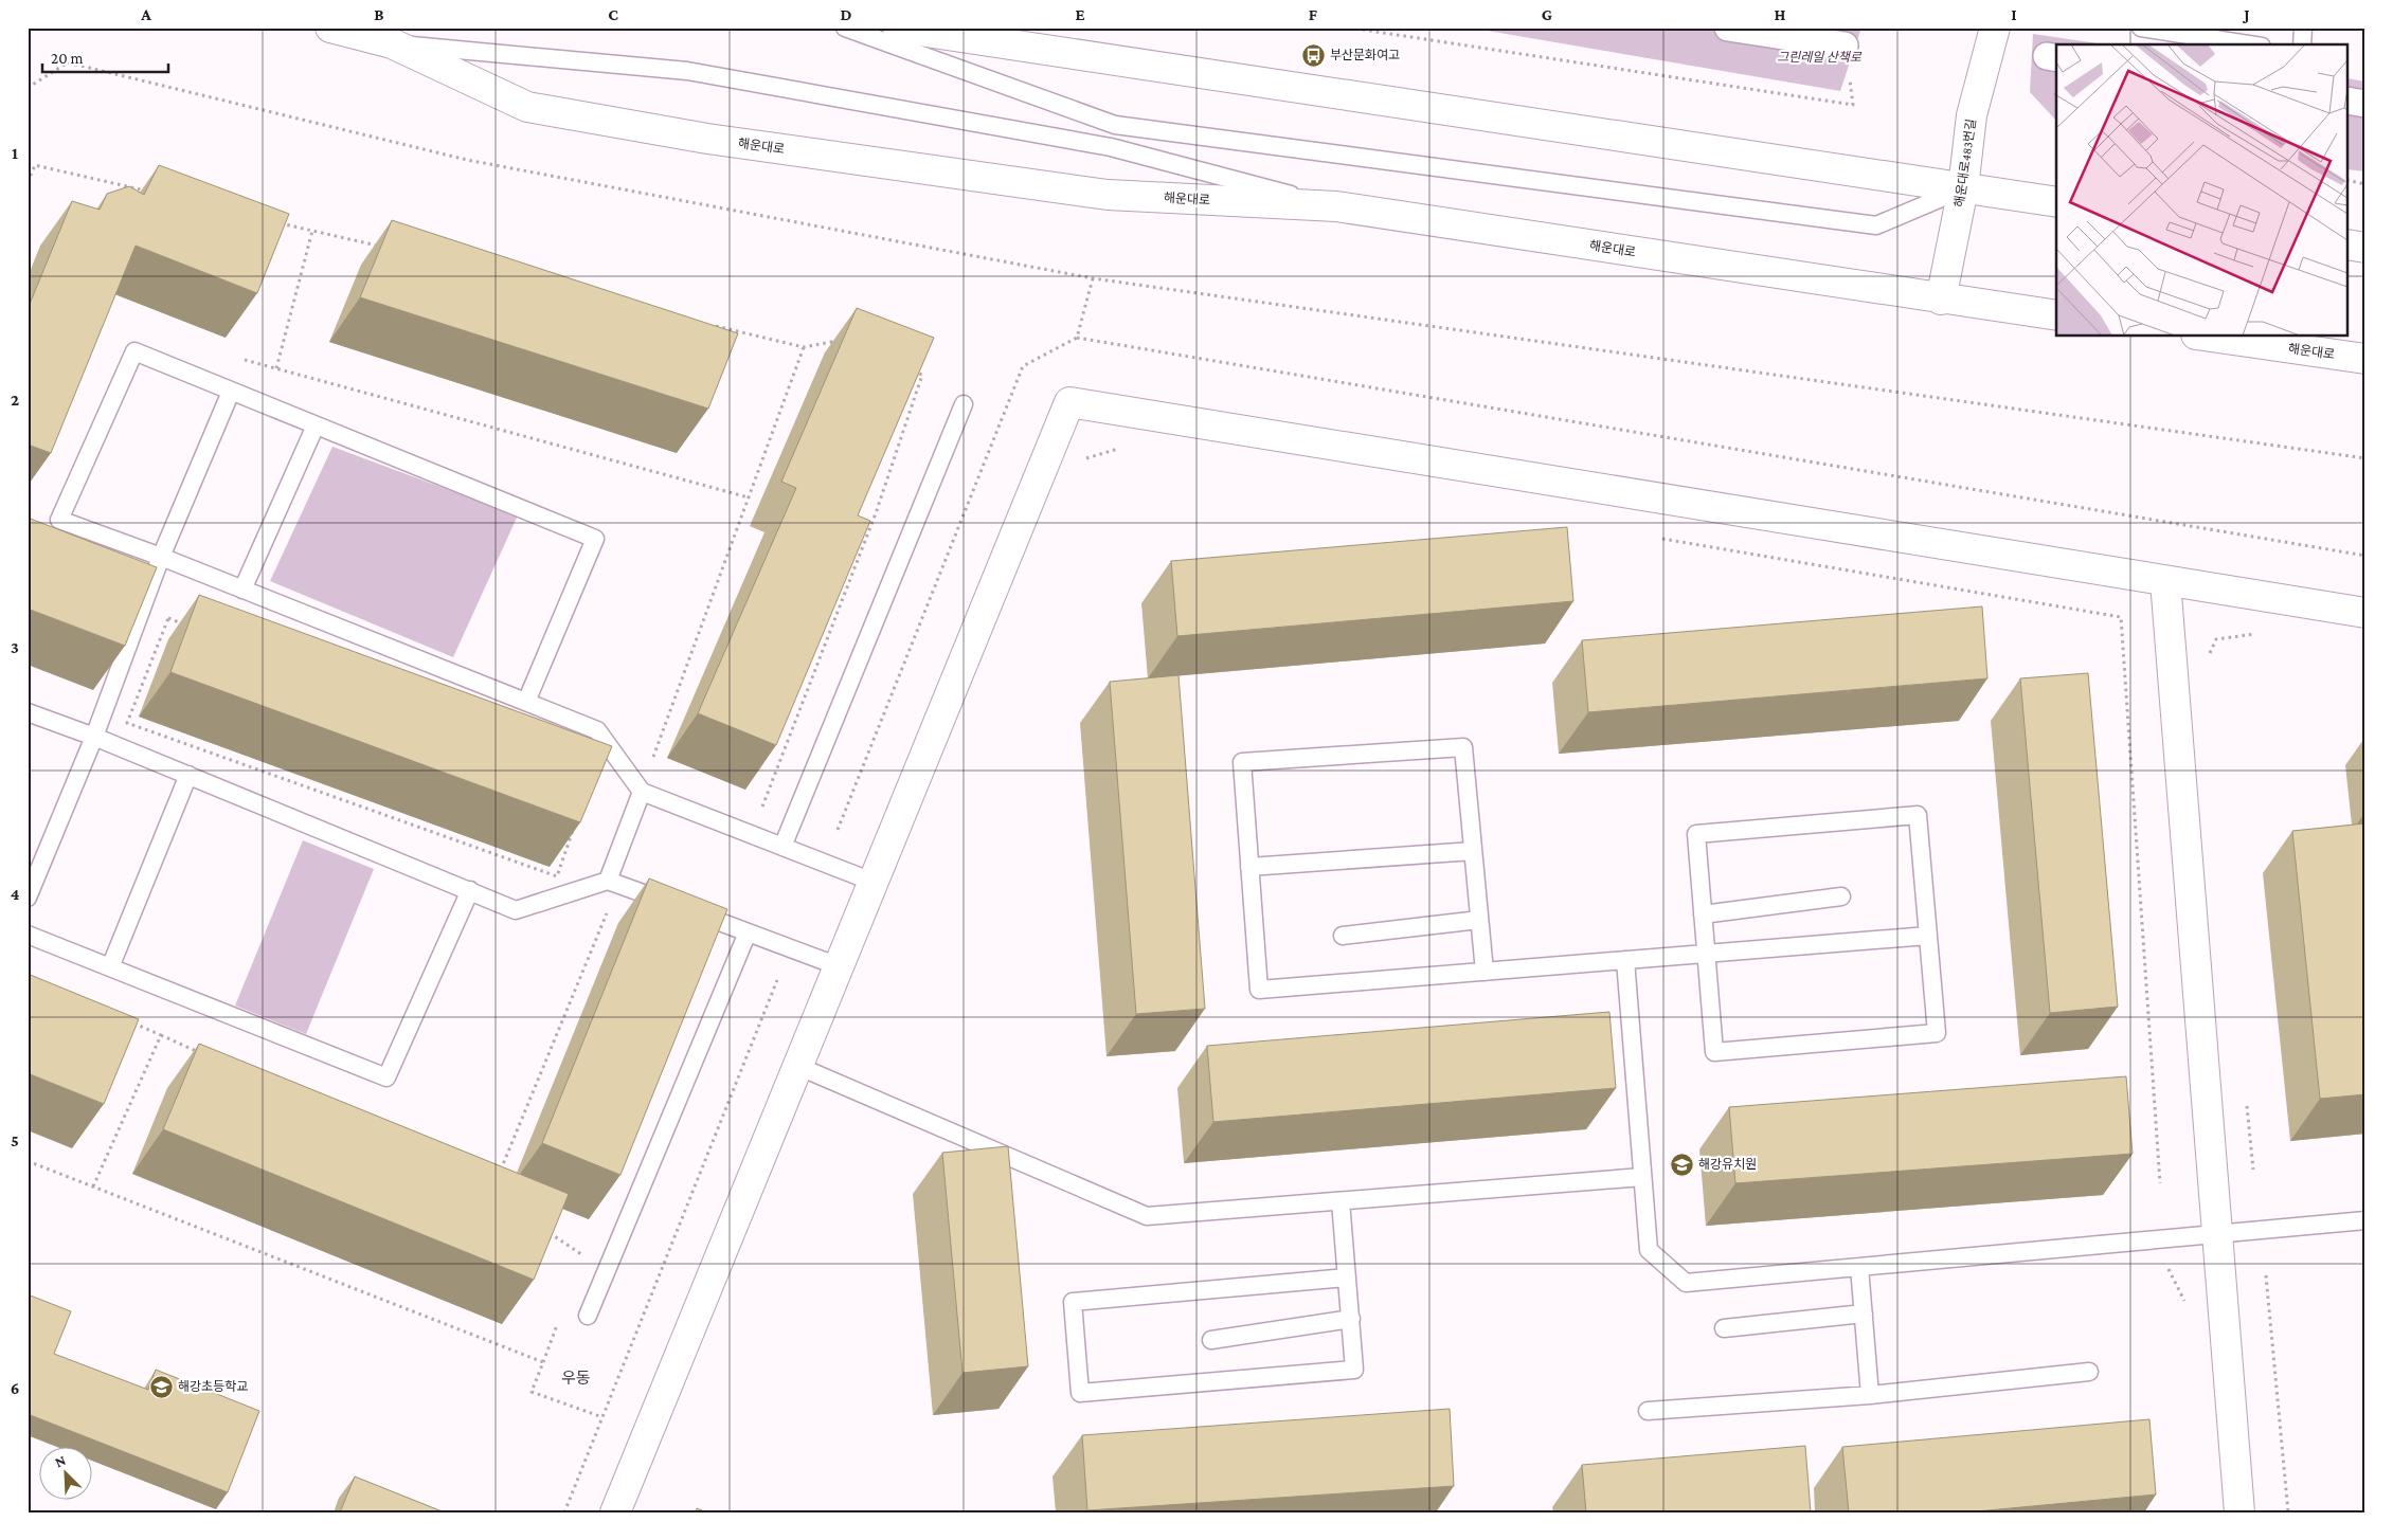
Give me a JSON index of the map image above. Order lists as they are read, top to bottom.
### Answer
{
  "streets": {
    "street": ["해운대로", "해운대로483번길"]
  },
  "crossings": [
    ["해운대로", "해운대로483번길"]
  ],
  "districts": ["우동"],
  "parks": ["그린레일 산책로"],
  "places": {
    "bus stop": ["부산문화여고"],
    "school or university": ["해강유치원", "해강초등학교"]
  },
  "scale_bar": "20 m",
  "north": "top left",
  "grid": {
    "columns": [
      "A",
      "B",
      "C",
      "D",
      "E",
      "F",
      "G",
      "H",
      "I",
      "J"
    ],
    "rows": [
      "1",
      "2",
      "3",
      "4",
      "5",
      "6"
    ]
  }
}
